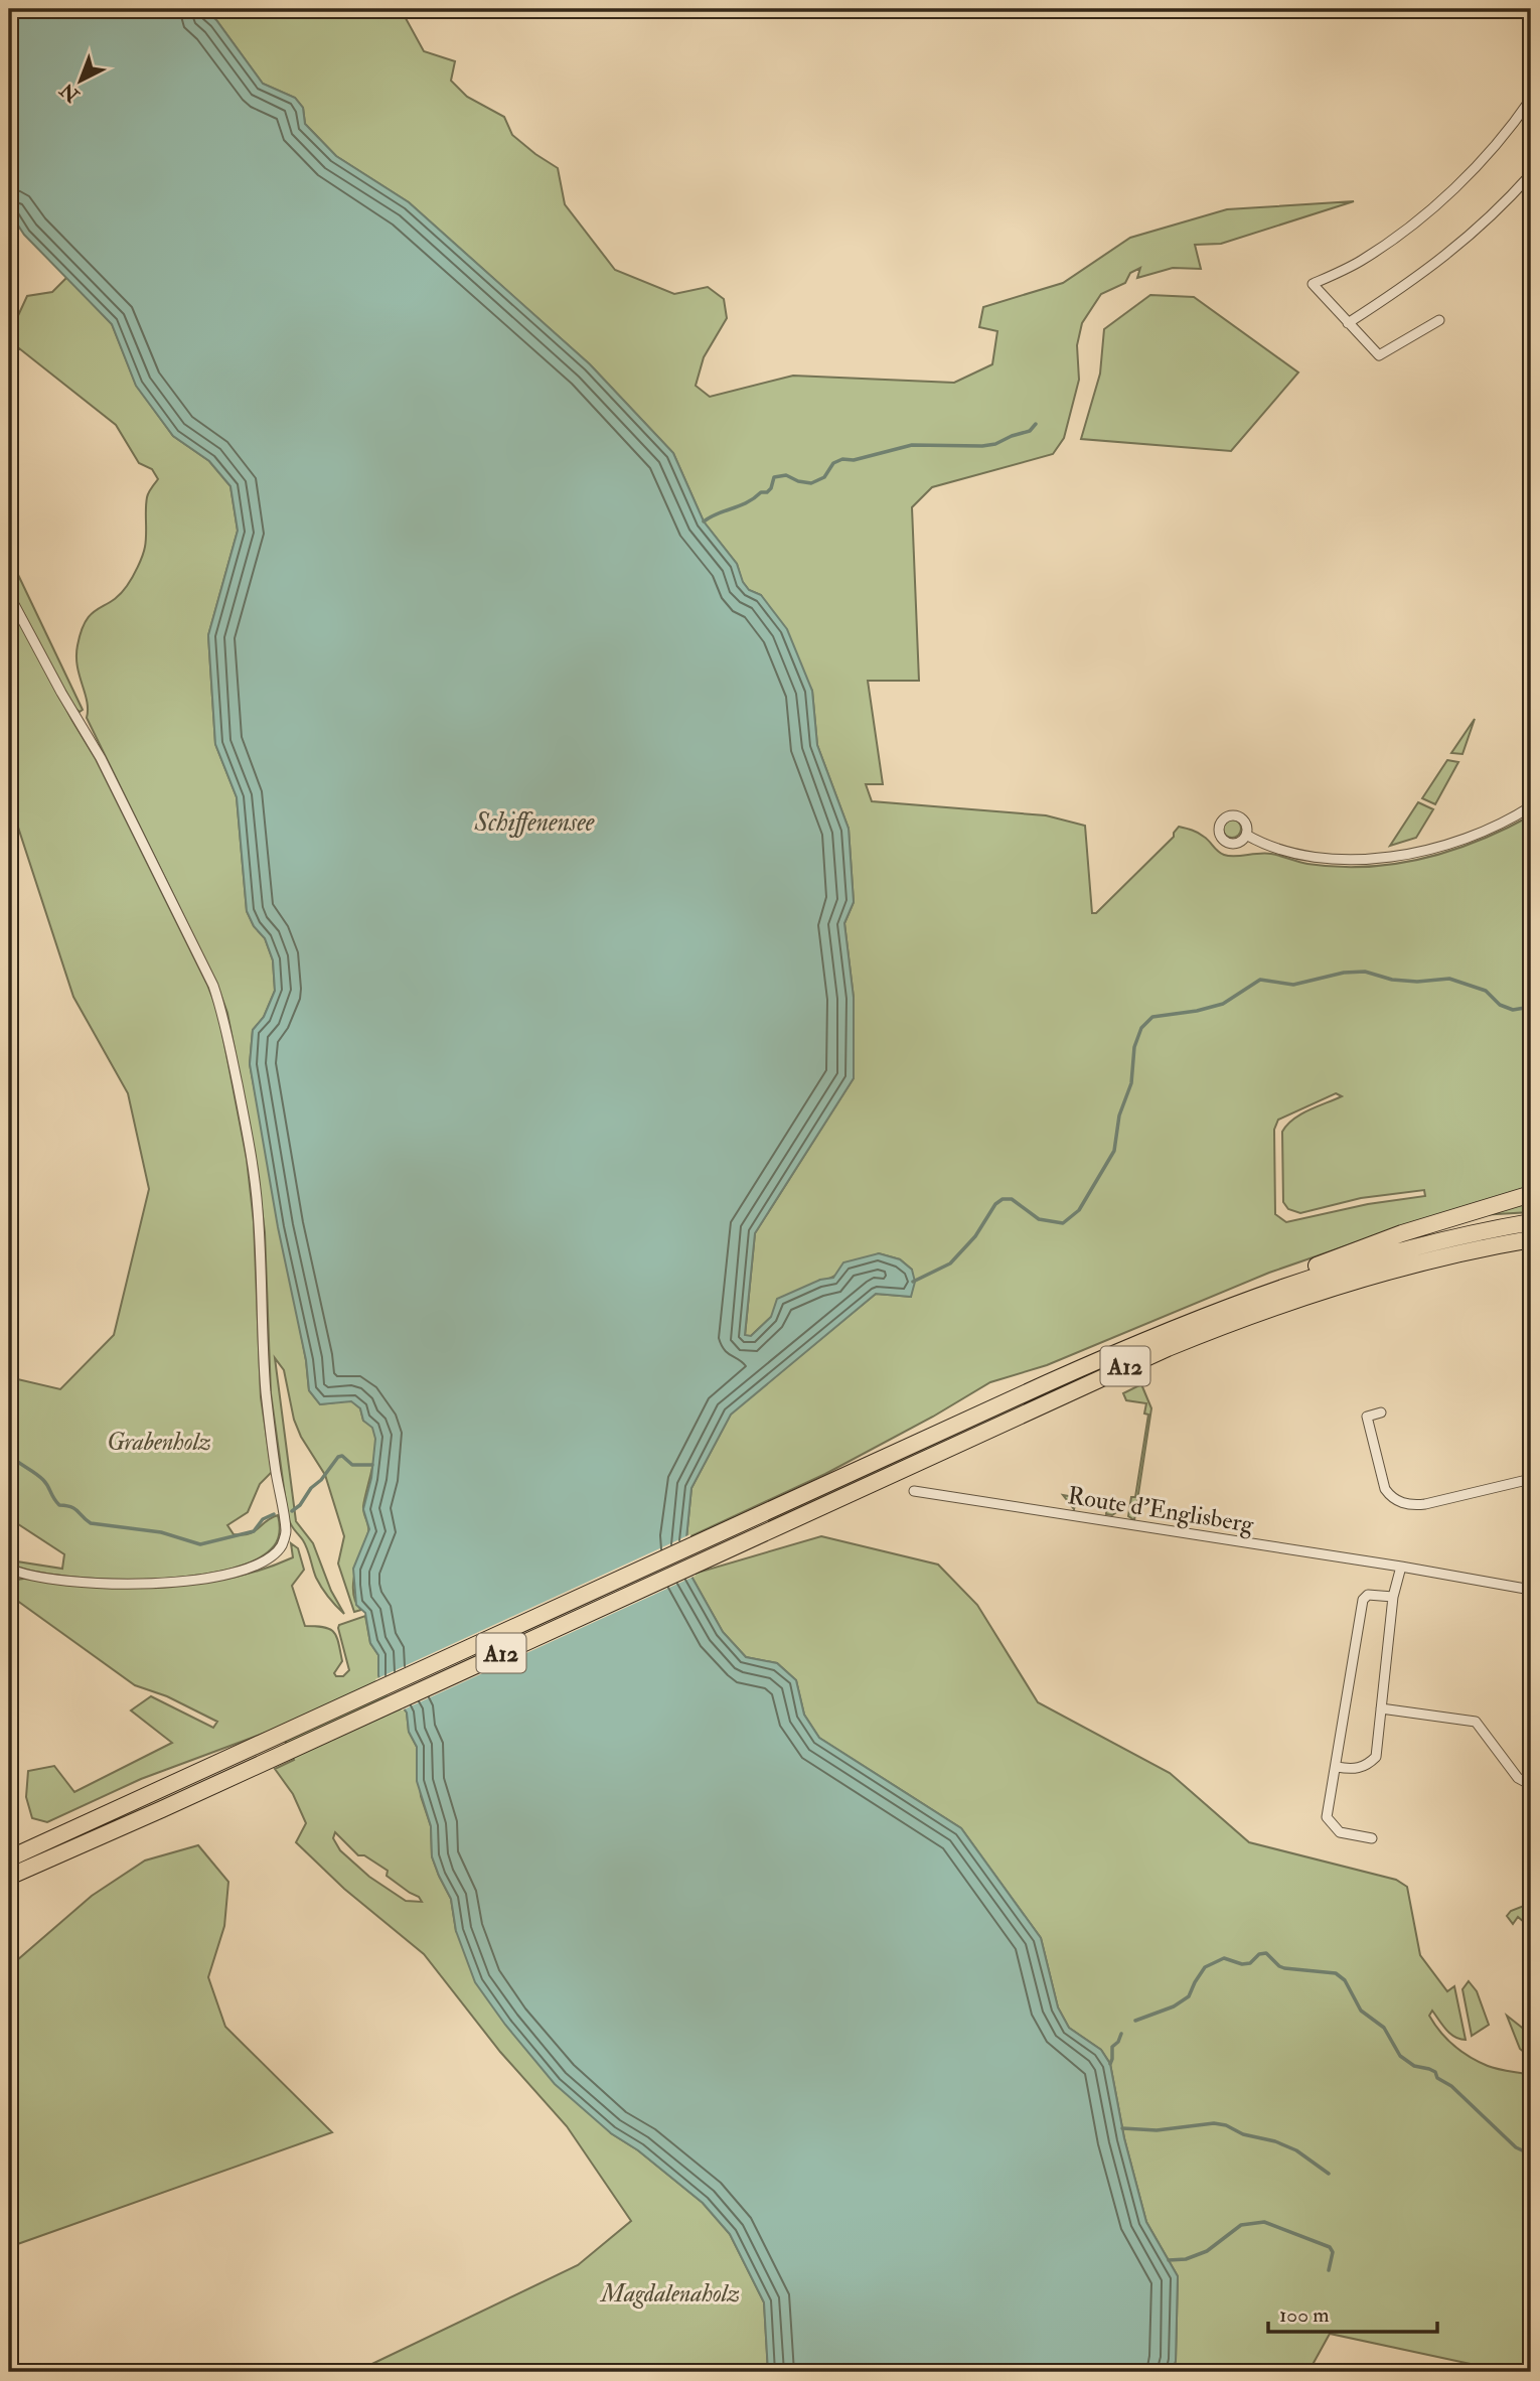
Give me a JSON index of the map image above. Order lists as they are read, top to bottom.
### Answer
{
  "streets": {
    "highway": ["A12"],
    "street": ["Route d'Englisberg"]
  },
  "water": ["Schiffenensee"],
  "parks": ["Grabenholz", "Magdalenaholz"],
  "scale_bar": "100 m",
  "north": "bottom left"
}
